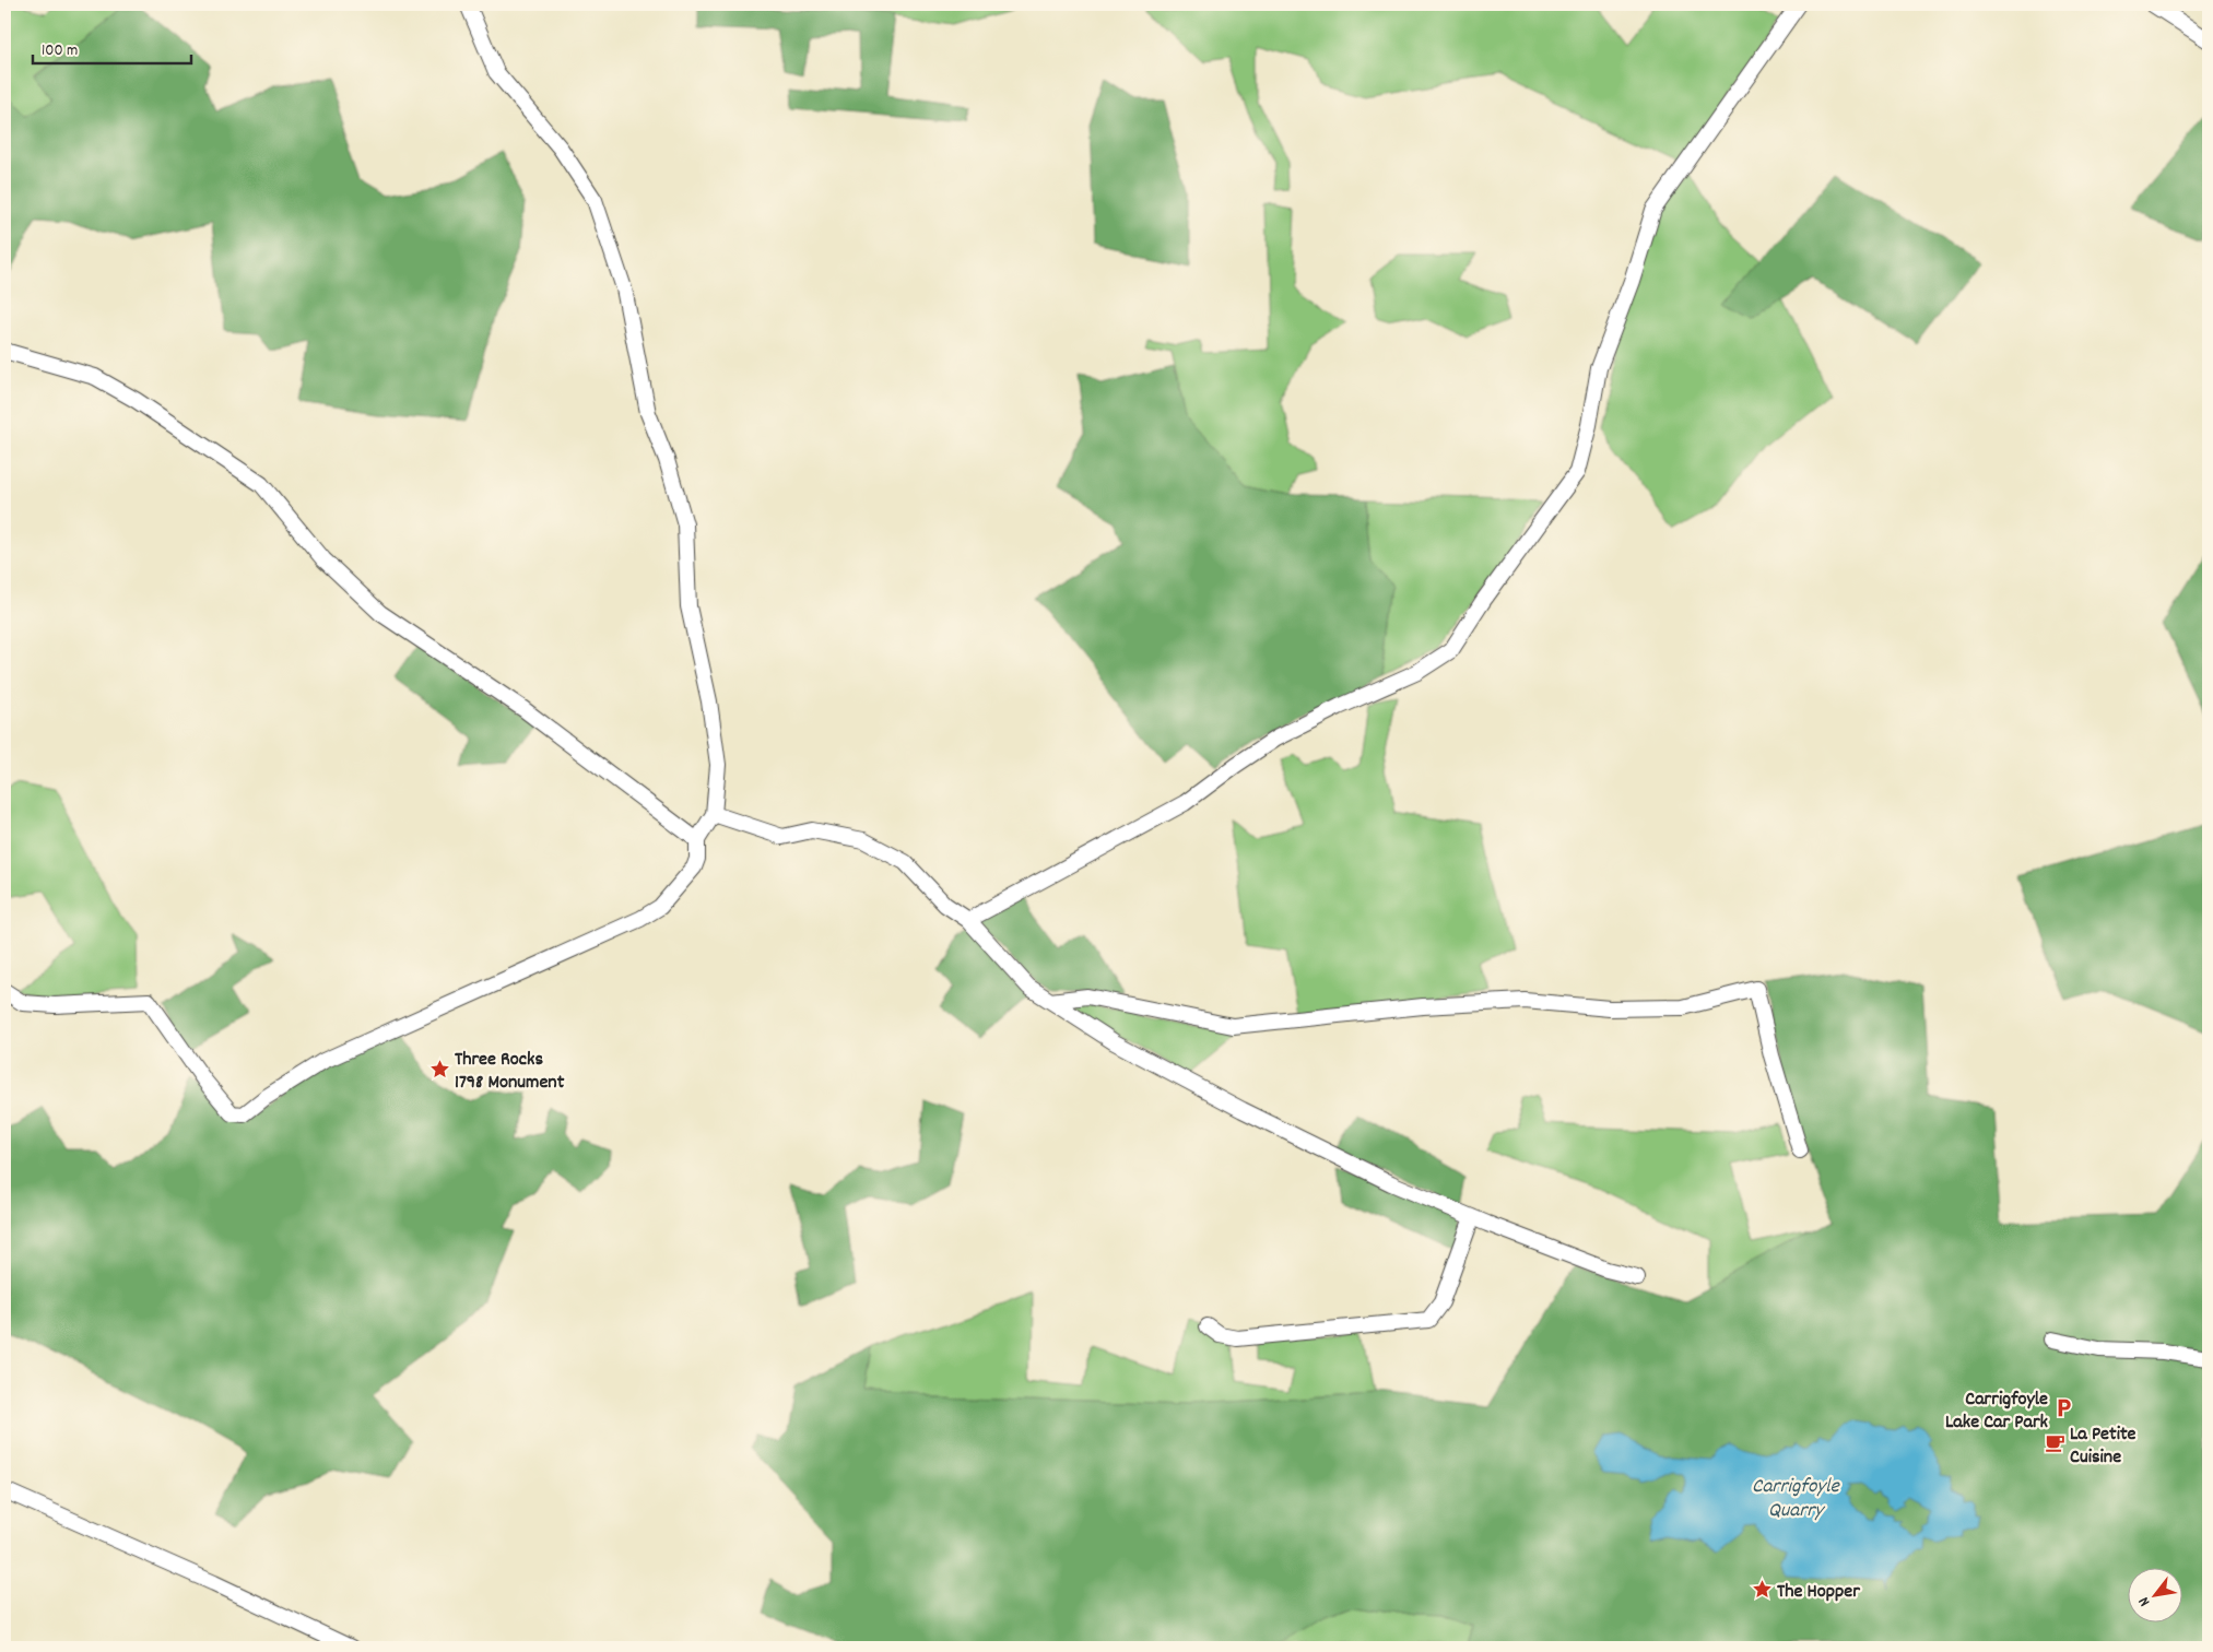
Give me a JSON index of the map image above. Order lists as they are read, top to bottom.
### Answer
{
  "water": ["Carrigfoyle Quarry"],
  "places": {
    "place": ["Three Rocks 1798 Monument", "The Hopper"],
    "parking": ["Carrigfoyle Lake Car Park"],
    "cafe": ["La Petite Cuisine"]
  },
  "scale_bar": "100 m",
  "north": "bottom left"
}
